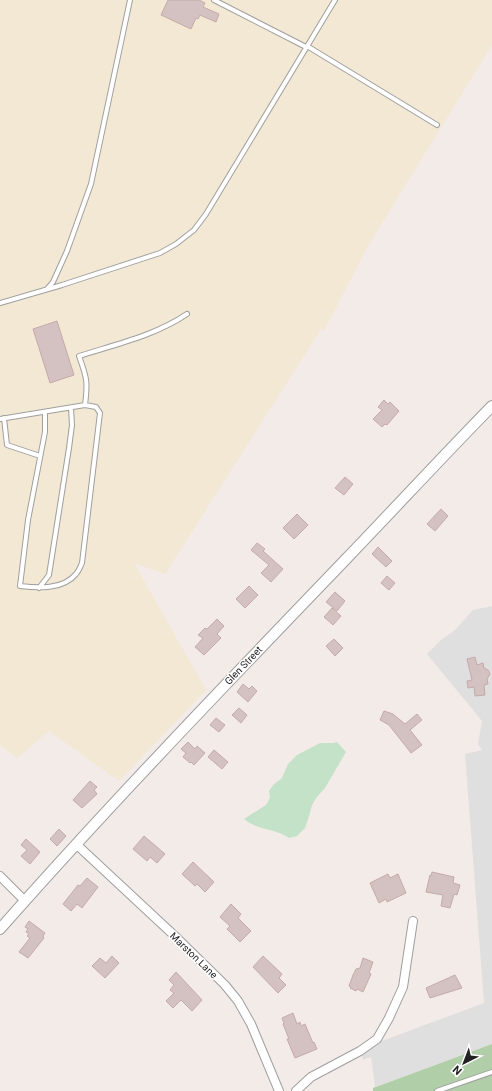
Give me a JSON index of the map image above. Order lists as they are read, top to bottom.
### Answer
{
  "streets": {
    "street": ["Glen Street", "Marston Lane"]
  },
  "crossings": [
    ["Glen Street", "Marston Lane"]
  ],
  "north": "bottom left"
}
